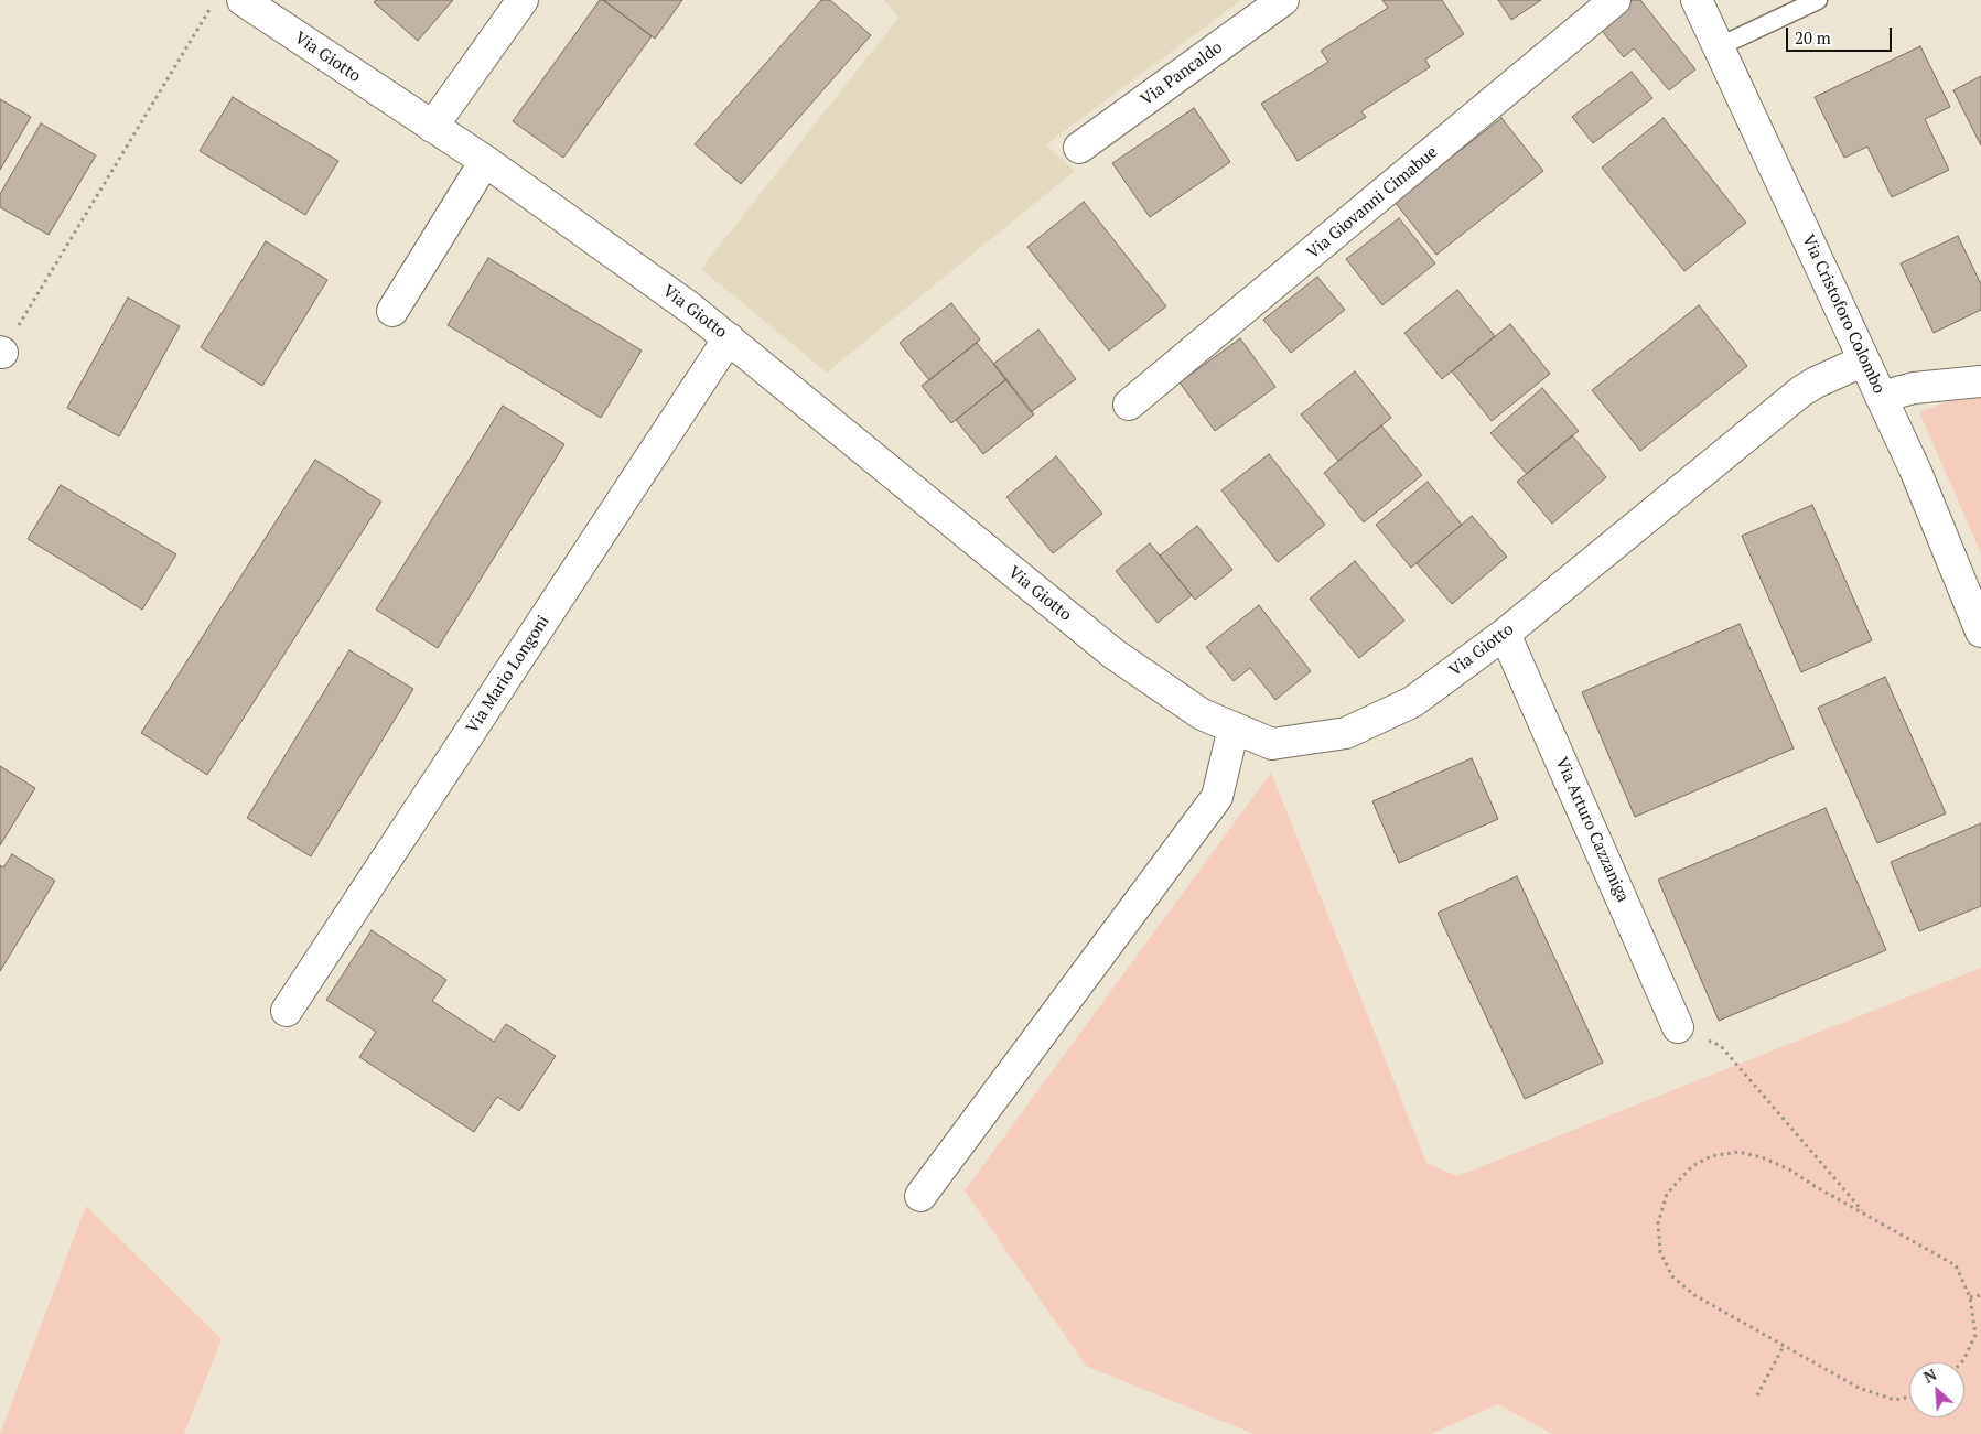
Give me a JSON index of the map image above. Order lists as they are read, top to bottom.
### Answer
{
  "streets": {
    "street": [
      "Via Giotto",
      "Via Pancaldo",
      "Via Giovanni Cimabue",
      "Via Cristoforo Colombo",
      "Via Mario Longoni",
      "Via Arturo Cazzaniga"
    ]
  },
  "crossings": [
    ["Via Giotto", "Via Cristoforo Colombo"],
    ["Via Giotto", "Via Mario Longoni"],
    ["Via Giotto", "Via Arturo Cazzaniga"]
  ],
  "scale_bar": "20 m",
  "north": "top left"
}
